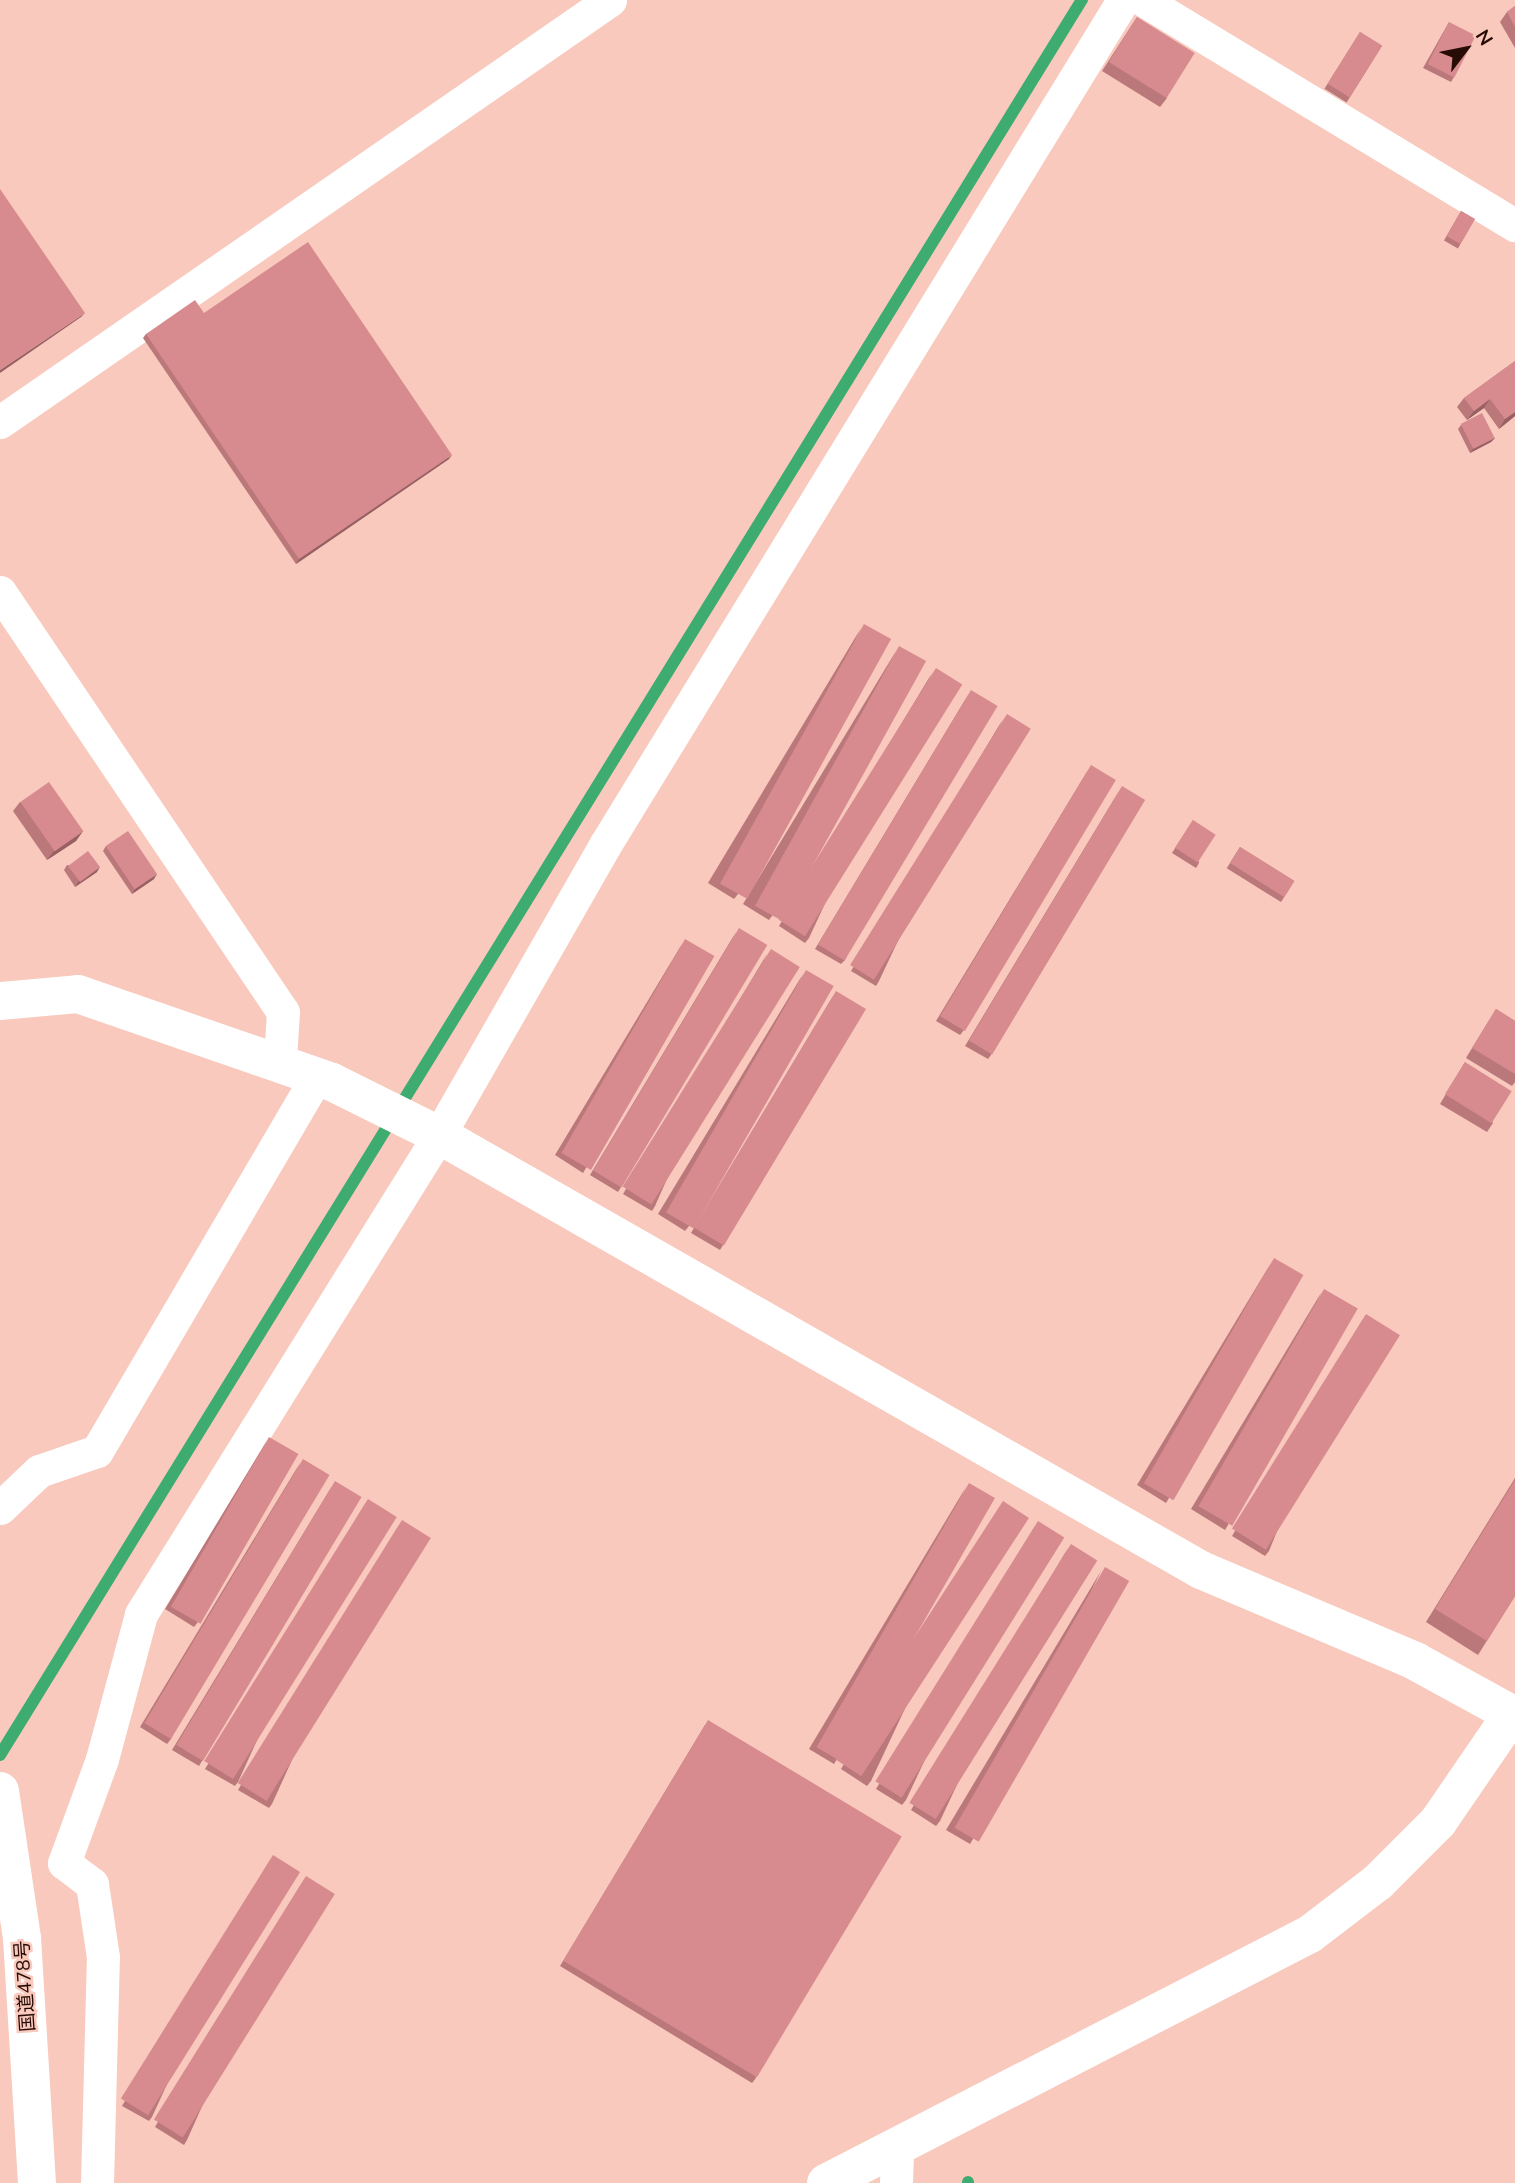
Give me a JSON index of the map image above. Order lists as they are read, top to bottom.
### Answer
{
  "streets": {
    "main road": ["国道478号"]
  },
  "north": "top right"
}
